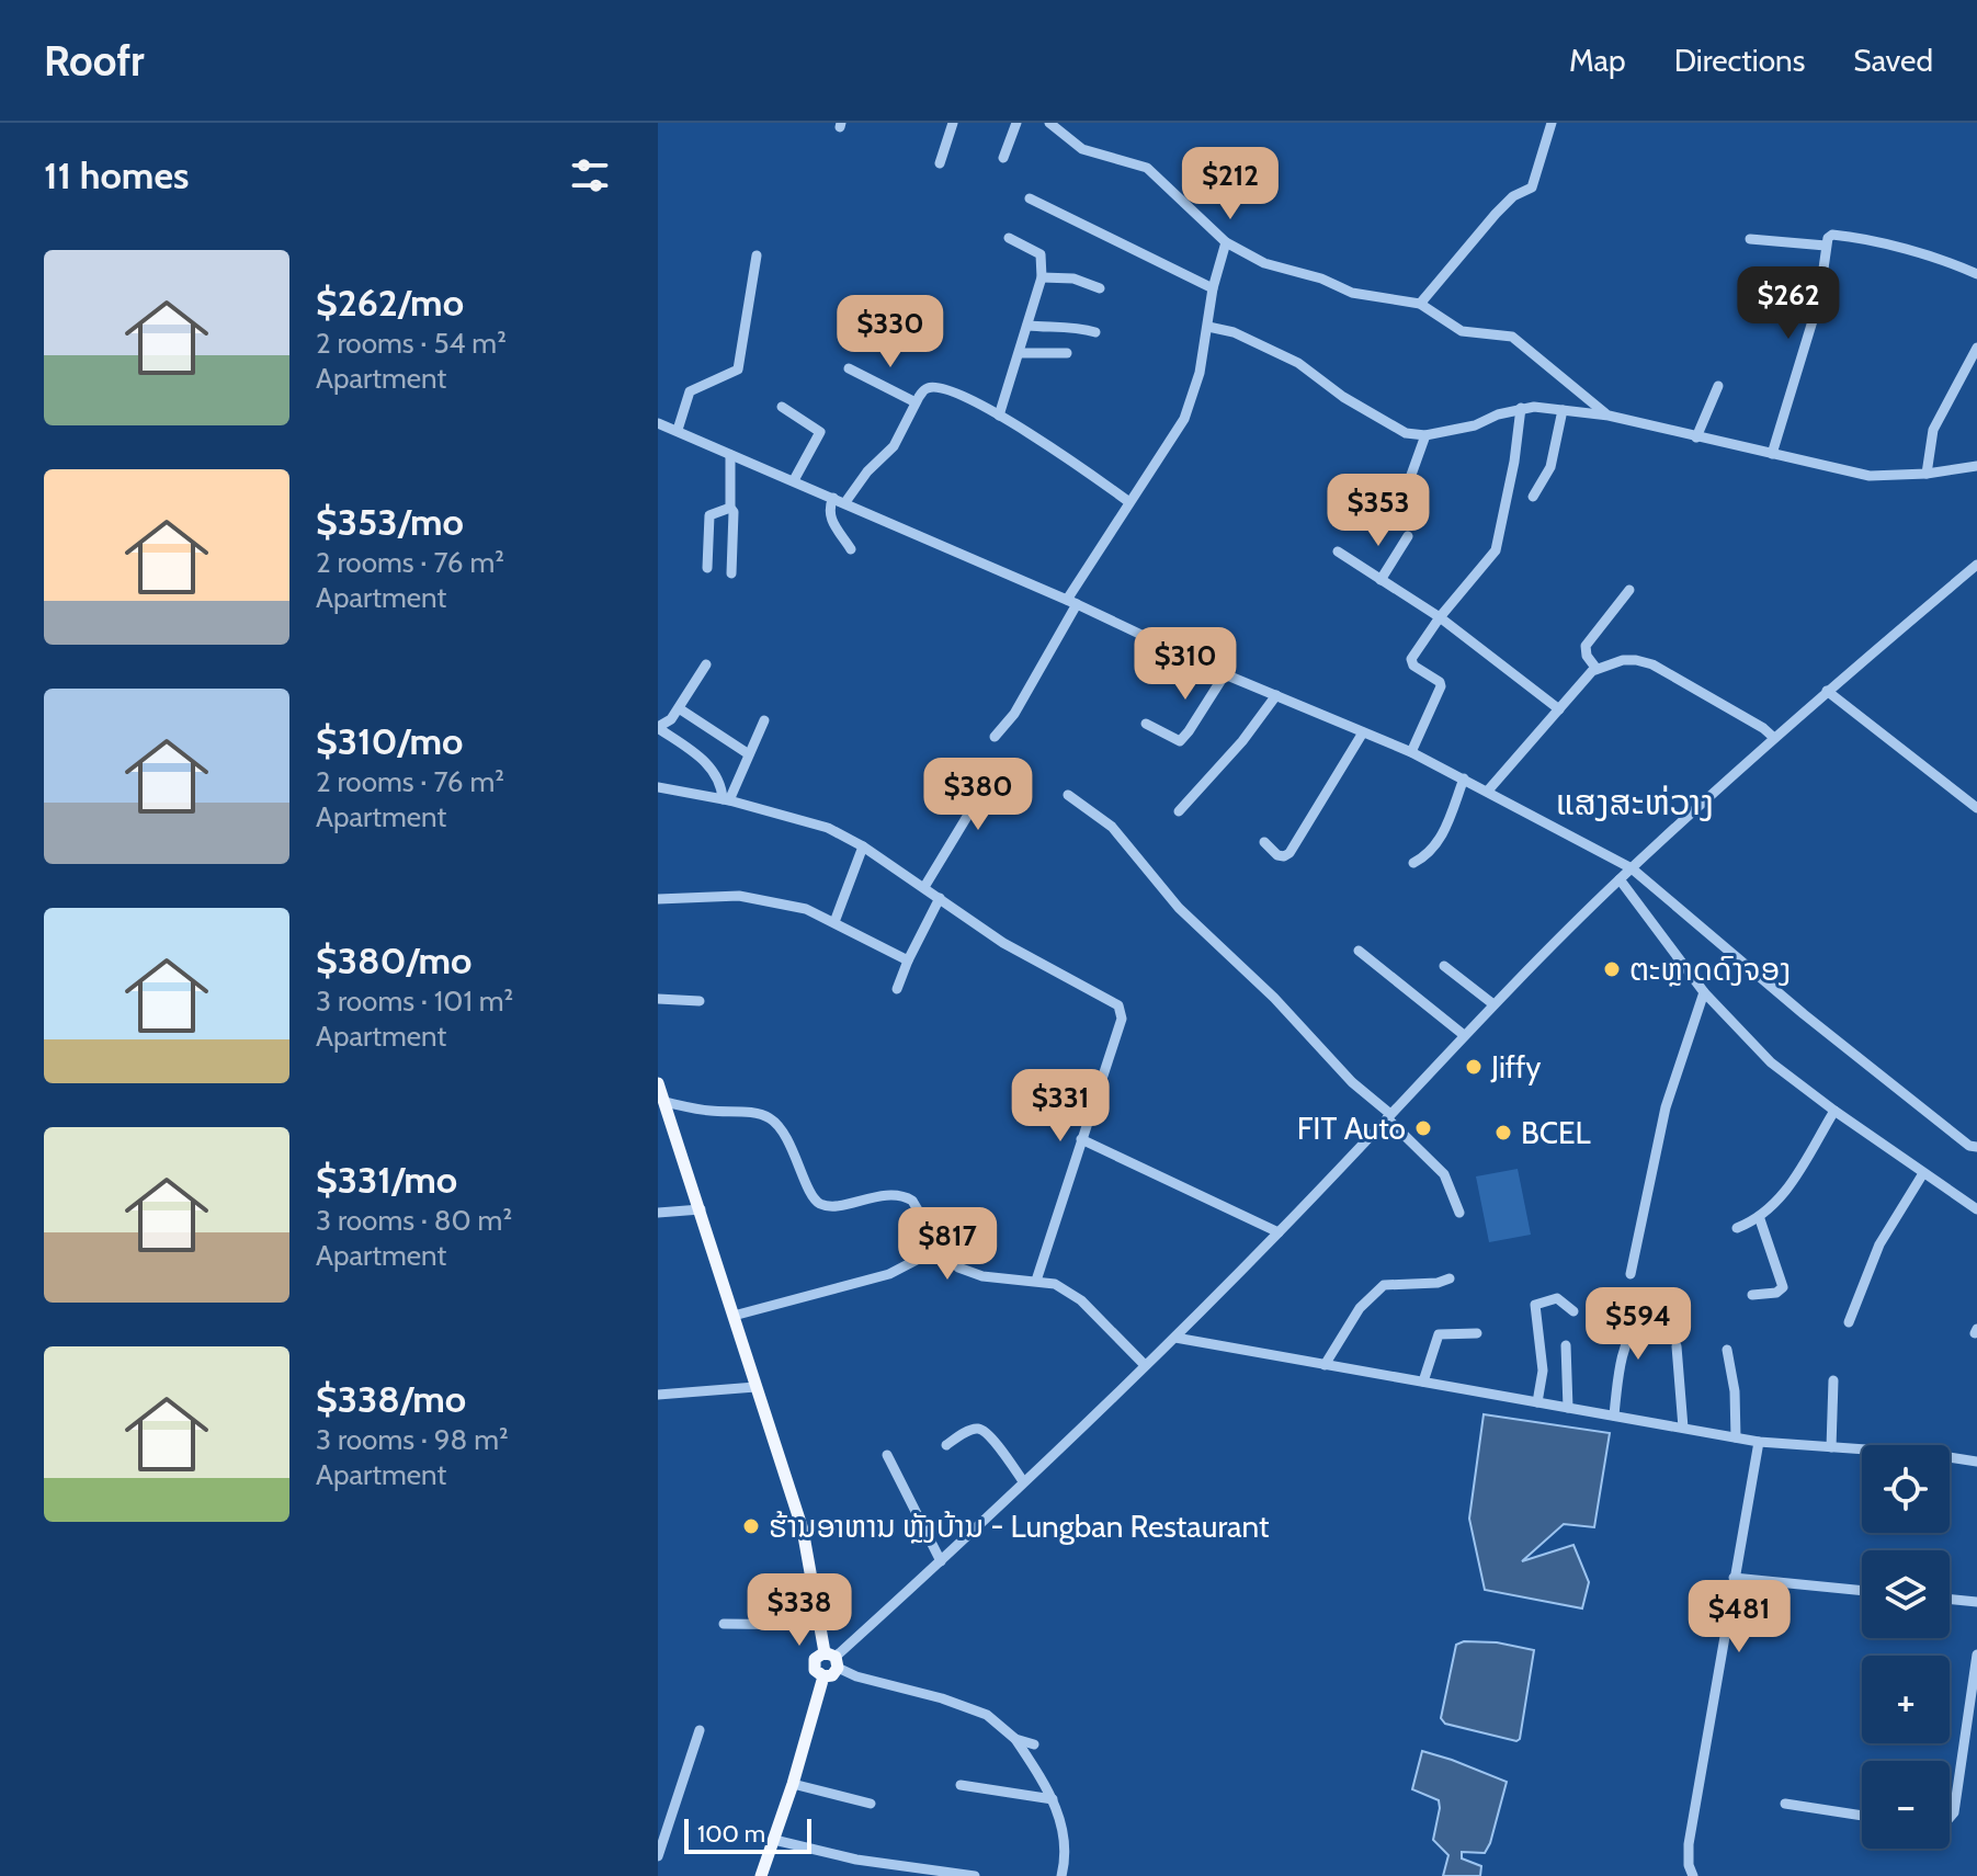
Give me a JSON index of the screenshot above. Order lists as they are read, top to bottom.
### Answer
{
  "districts": ["ແສງສະຫ່ວາງ"],
  "places": [
    "ຕະຫຼາດດົງຈອງ",
    "Jiffy",
    "FIT Auto",
    "BCEL",
    "ຮ້ານອາຫານ ຫຼັງບ້ານ - Lungban Restaurant"
  ],
  "scale_bar": "100 m",
  "page": {
    "header": "Roofr",
    "nav": ["Map", "Directions", "Saved"],
    "heading": "11 homes",
    "price": [
      "$212",
      "$262",
      "$330",
      "$353",
      "$310",
      "$380",
      "$331",
      "$817",
      "$594",
      "$338",
      "$481"
    ],
    "list": [
      {
        "name": "$262/mo",
        "note": "2 rooms · 54 m² · Apartment"
      },
      {
        "name": "$353/mo",
        "note": "2 rooms · 76 m² · Apartment"
      },
      {
        "name": "$310/mo",
        "note": "2 rooms · 76 m² · Apartment"
      },
      {
        "name": "$380/mo",
        "note": "3 rooms · 101 m² · Apartment"
      },
      {
        "name": "$331/mo",
        "note": "3 rooms · 80 m² · Apartment"
      },
      {
        "name": "$338/mo",
        "note": "3 rooms · 98 m² · Apartment"
      }
    ],
    "map_buttons": ["+", "−"],
    "scale": "100 m"
  }
}
